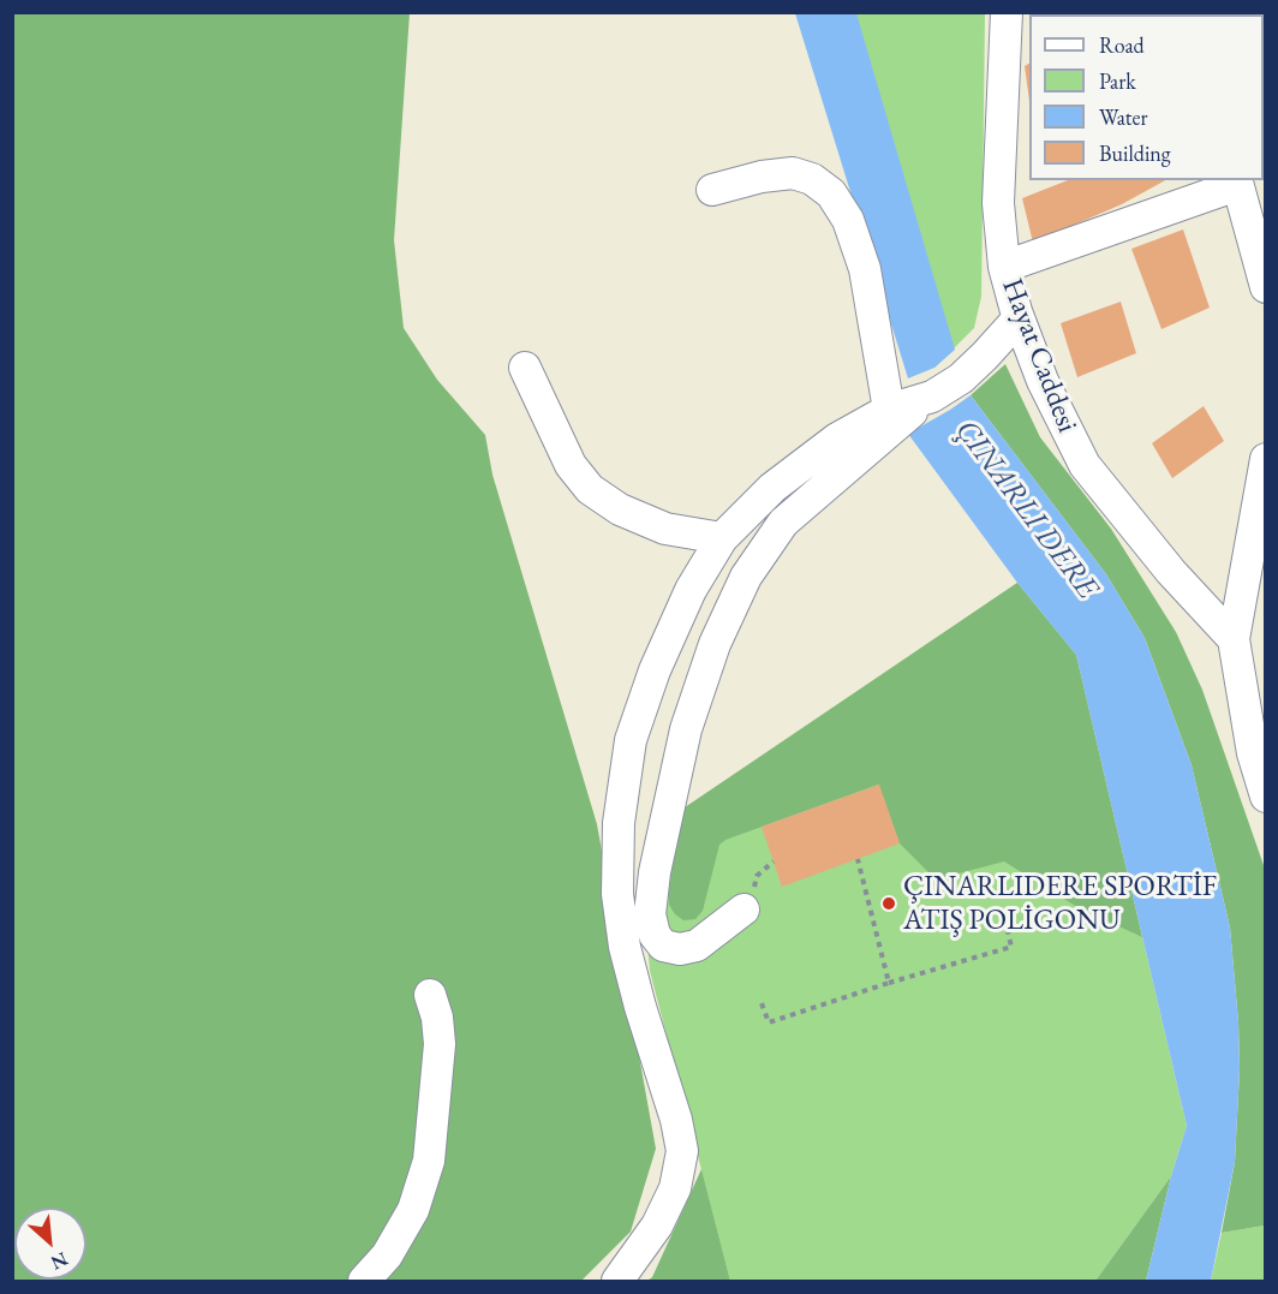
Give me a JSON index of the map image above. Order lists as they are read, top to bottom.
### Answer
{
  "streets": {
    "street": ["Hayat Caddesi"]
  },
  "water": ["ÇINARLI DERE"],
  "places": ["ÇINARLIDERE SPORTİF ATIŞ POLİGONU"],
  "legend": [
    "Road",
    "Park",
    "Water",
    "Building"
  ],
  "north": "bottom right"
}
